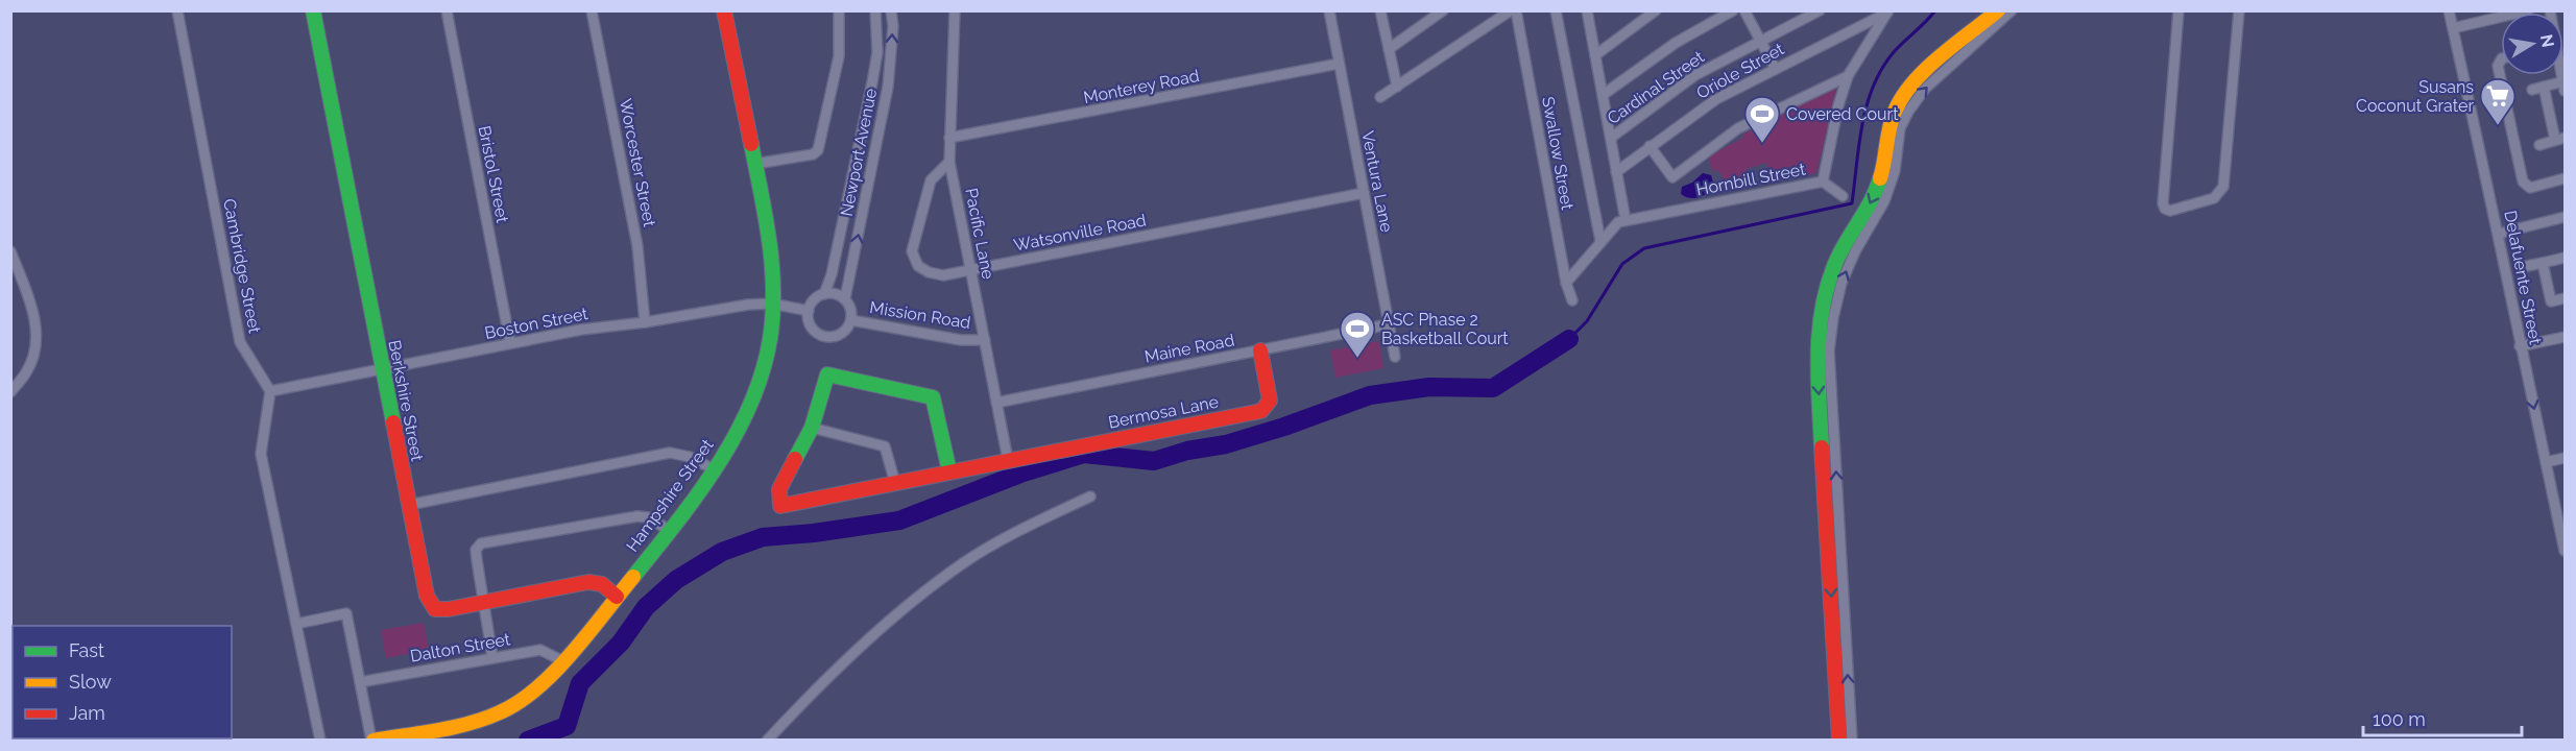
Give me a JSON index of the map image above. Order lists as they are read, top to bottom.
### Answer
{
  "streets": {
    "street": [
      "Oriole Street",
      "Monterey Road",
      "Cardinal Street",
      "Newport Avenue",
      "Swallow Street",
      "Worcester Street",
      "Bristol Street",
      "Hornbill Street",
      "Ventura Lane",
      "Watsonville Road",
      "Pacific Lane",
      "Cambridge Street",
      "Delafuente Street",
      "Mission Road",
      "Boston Street",
      "Maine Road",
      "Berkshire Street",
      "Bermosa Lane",
      "Hampshire Street",
      "Dalton Street"
    ]
  },
  "crossings": [
    ["Oriole Street", "Hornbill Street"],
    ["Monterey Road", "Ventura Lane"],
    ["Monterey Road", "Pacific Lane"],
    ["Newport Avenue", "Mission Road"],
    ["Newport Avenue", "Boston Street"],
    ["Swallow Street", "Hornbill Street"],
    ["Worcester Street", "Boston Street"],
    ["Bristol Street", "Boston Street"],
    ["Ventura Lane", "Watsonville Road"],
    ["Ventura Lane", "Maine Road"],
    ["Watsonville Road", "Pacific Lane"],
    ["Pacific Lane", "Mission Road"],
    ["Pacific Lane", "Maine Road"],
    ["Pacific Lane", "Bermosa Lane"],
    ["Cambridge Street", "Boston Street"],
    ["Mission Road", "Boston Street"],
    ["Boston Street", "Berkshire Street"],
    ["Boston Street", "Hampshire Street"],
    ["Maine Road", "Bermosa Lane"],
    ["Berkshire Street", "Hampshire Street"],
    ["Hampshire Street", "Dalton Street"]
  ],
  "places": {
    "supermarket": ["Susans Coconut Grater"],
    "sports": ["Covered Court", "ASC Phase 2 Basketball Court"]
  },
  "legend": ["Fast", "Slow", "Jam"],
  "scale_bar": "100 m",
  "north": "right"
}
